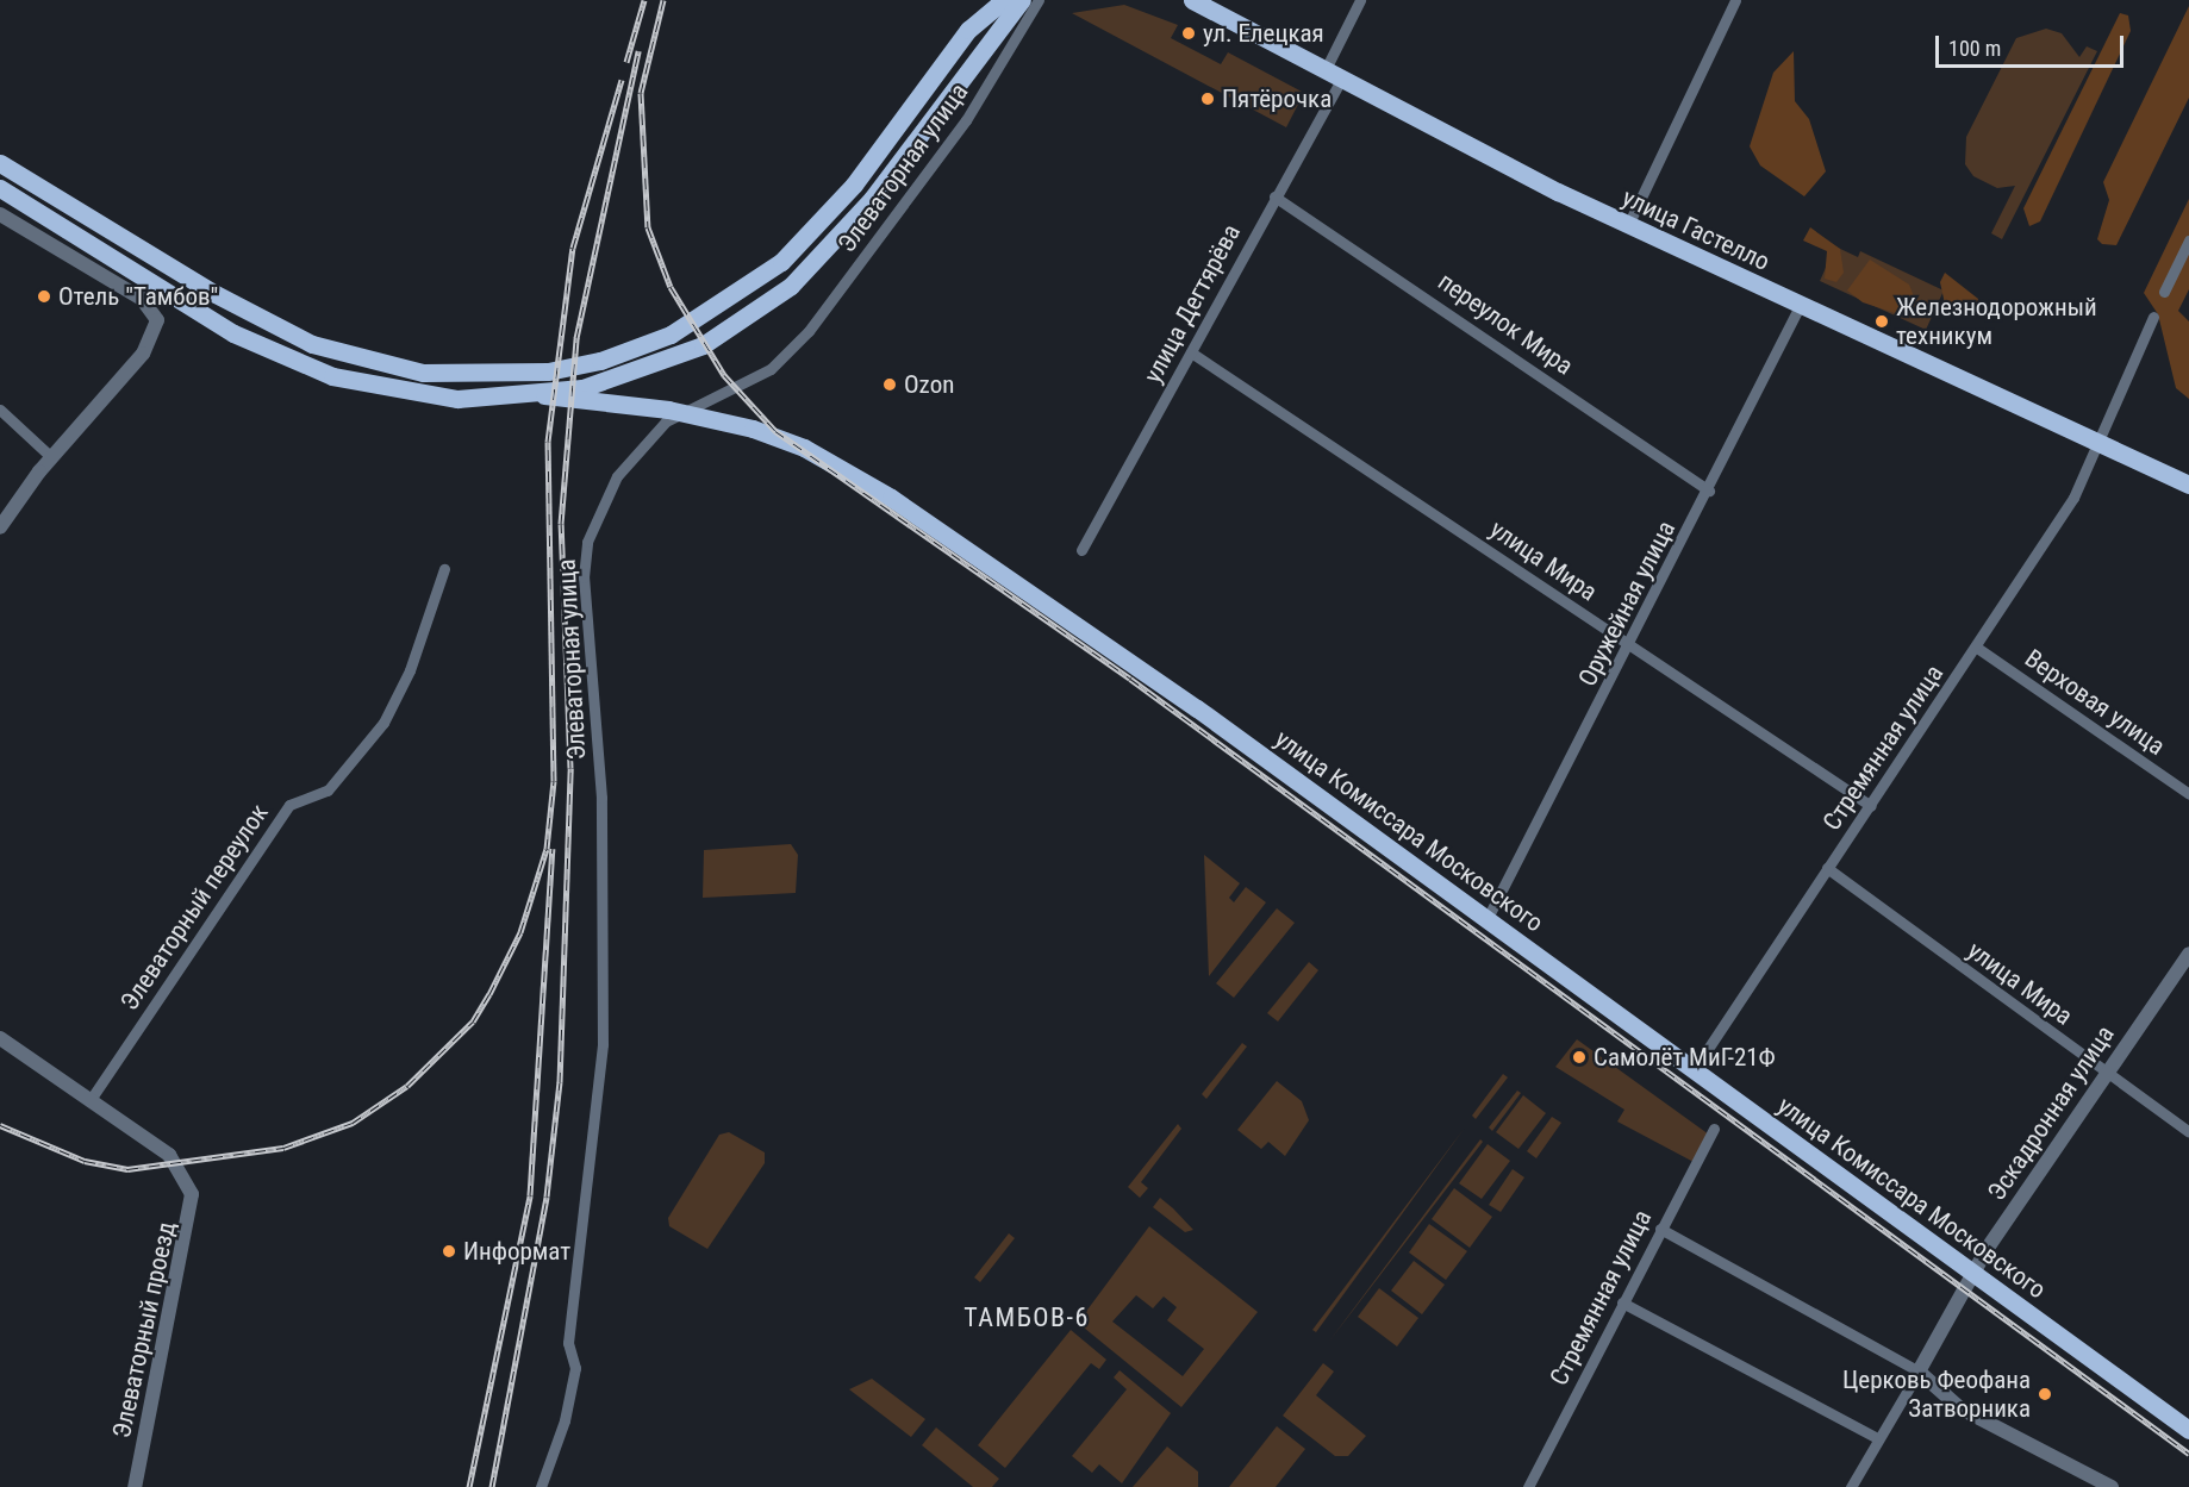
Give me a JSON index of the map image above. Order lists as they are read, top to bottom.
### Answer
{
  "streets": {
    "main road": ["улица Гастелло", "улица Комиссара Московского"],
    "street": [
      "Элеваторная улица",
      "улица Дегтярёва",
      "переулок Мира",
      "улица Мира",
      "Оружейная улица",
      "Верховая улица",
      "Стремянная улица",
      "Элеваторный переулок",
      "Эскадронная улица",
      "Элеваторный проезд"
    ]
  },
  "crossings": [
    ["улица Гастелло", "улица Дегтярёва"],
    ["улица Гастелло", "Оружейная улица"],
    ["улица Гастелло", "Стремянная улица"],
    ["улица Дегтярёва", "переулок Мира"],
    ["улица Дегтярёва", "улица Мира"],
    ["переулок Мира", "Оружейная улица"],
    ["улица Мира", "Оружейная улица"],
    ["улица Мира", "Стремянная улица"],
    ["улица Мира", "Эскадронная улица"],
    ["Оружейная улица", "улица Комиссара Московского"],
    ["Верховая улица", "Стремянная улица"],
    ["Стремянная улица", "улица Комиссара Московского"],
    ["улица Комиссара Московского", "Эскадронная улица"],
    ["Элеваторный переулок", "Элеваторный проезд"]
  ],
  "districts": ["ТАМБОВ-6"],
  "places": [
    "ул. Елецкая",
    "Пятёрочка",
    "Отель \"Тамбов\"",
    "Железнодорожный техникум",
    "Ozon",
    "Самолёт МиГ-21Ф",
    "Информат",
    "Церковь Феофана Затворника"
  ],
  "scale_bar": "100 m"
}
